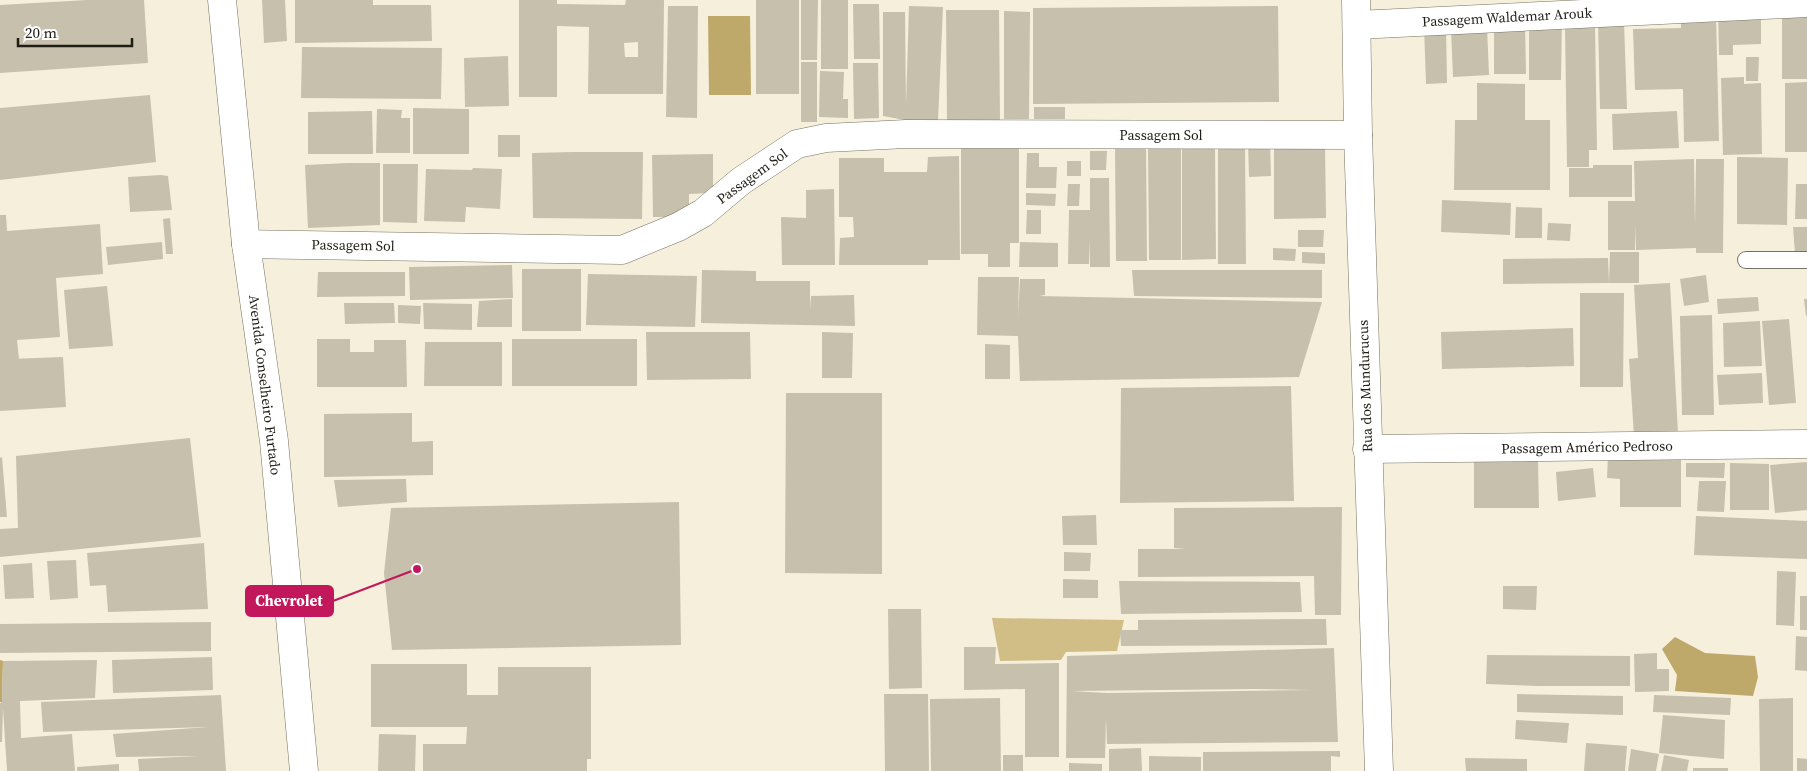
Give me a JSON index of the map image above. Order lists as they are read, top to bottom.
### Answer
{
  "streets": {
    "street": [
      "Passagem Waldemar Arouk",
      "Passagem Sol",
      "Avenida Conselheiro Furtado",
      "Rua dos Mundurucus",
      "Passagem Américo Pedroso"
    ]
  },
  "crossings": [
    ["Passagem Waldemar Arouk", "Rua dos Mundurucus"],
    ["Passagem Sol", "Avenida Conselheiro Furtado"],
    ["Passagem Sol", "Rua dos Mundurucus"],
    ["Rua dos Mundurucus", "Passagem Américo Pedroso"]
  ],
  "places": ["Chevrolet"],
  "scale_bar": "20 m"
}
